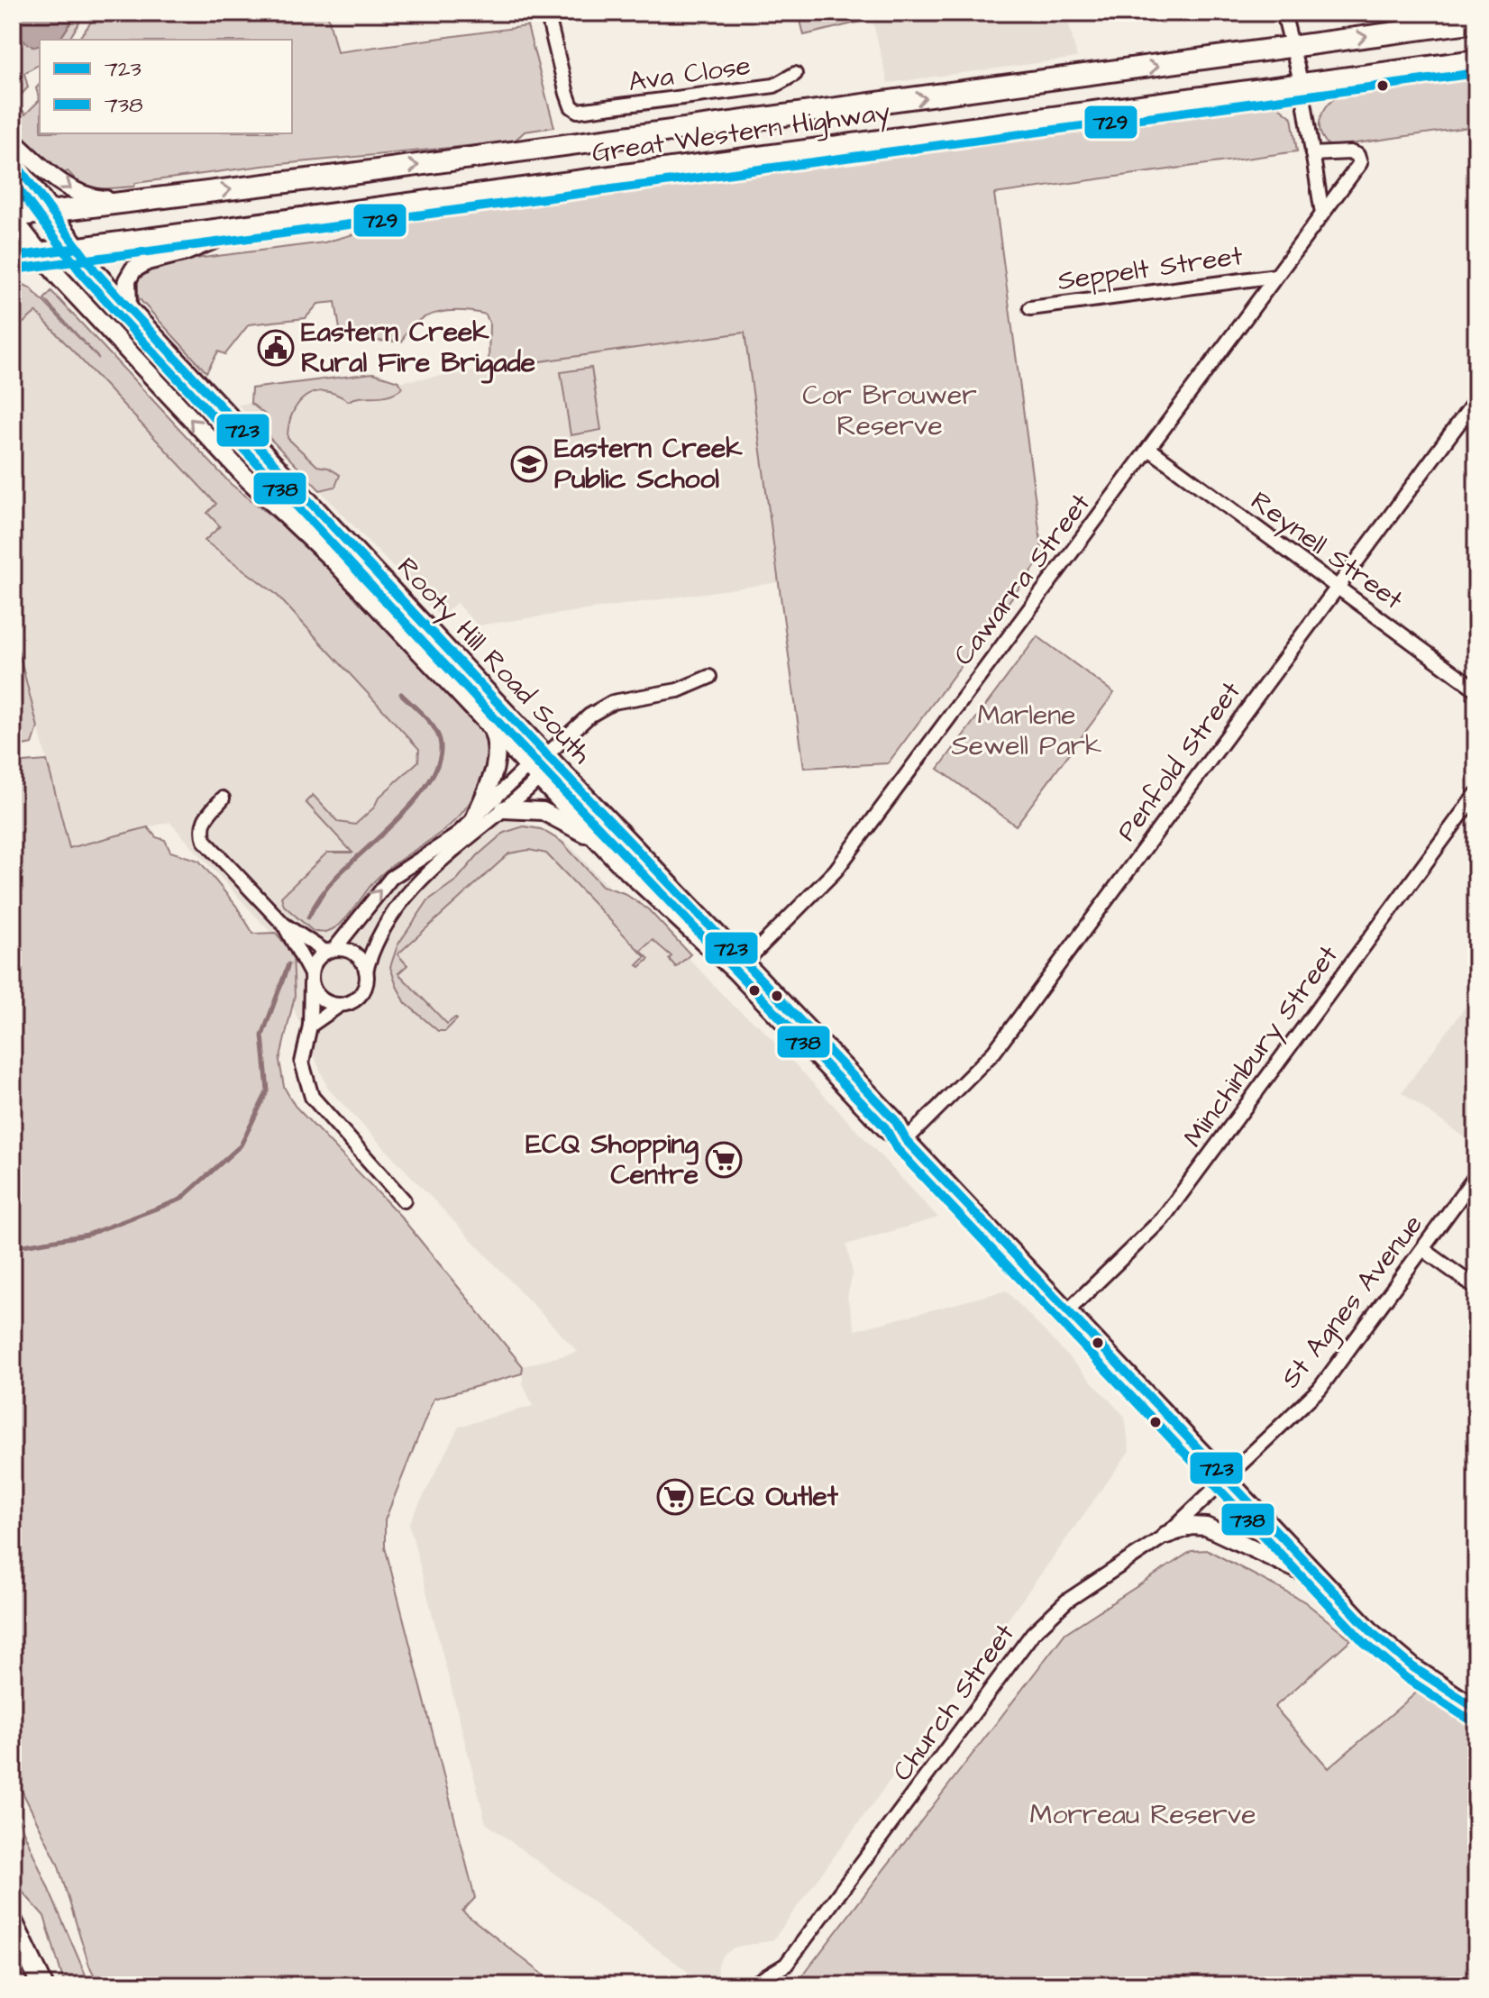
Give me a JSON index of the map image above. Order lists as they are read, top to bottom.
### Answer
{
  "streets": {
    "highway": ["Great Western Highway"],
    "main road": ["Rooty Hill Road South"],
    "street": [
      "Ava Close",
      "Seppelt Street",
      "Reynell Street",
      "Cawarra Street",
      "Penfold Street",
      "Minchinbury Street",
      "St Agnes Avenue",
      "Church Street"
    ]
  },
  "crossings": [
    ["Great Western Highway", "Rooty Hill Road South"],
    ["Seppelt Street", "Cawarra Street"],
    ["Reynell Street", "Cawarra Street"],
    ["Reynell Street", "Penfold Street"],
    ["Cawarra Street", "Rooty Hill Road South"],
    ["Rooty Hill Road South", "Penfold Street"],
    ["Rooty Hill Road South", "Minchinbury Street"],
    ["Rooty Hill Road South", "St Agnes Avenue"],
    ["Rooty Hill Road South", "Church Street"],
    ["St Agnes Avenue", "Church Street"]
  ],
  "parks": ["Cor Brouwer Reserve", "Marlene Sewell Park", "Morreau Reserve"],
  "places": {
    "public building": ["Eastern Creek Rural Fire Brigade"],
    "school or university": ["Eastern Creek Public School"],
    "supermarket": ["ECQ Shopping Centre", "ECQ Outlet"]
  },
  "lines": ["transit line 729", "transit line 723", "transit line 738"],
  "legend": ["723", "738"]
}
